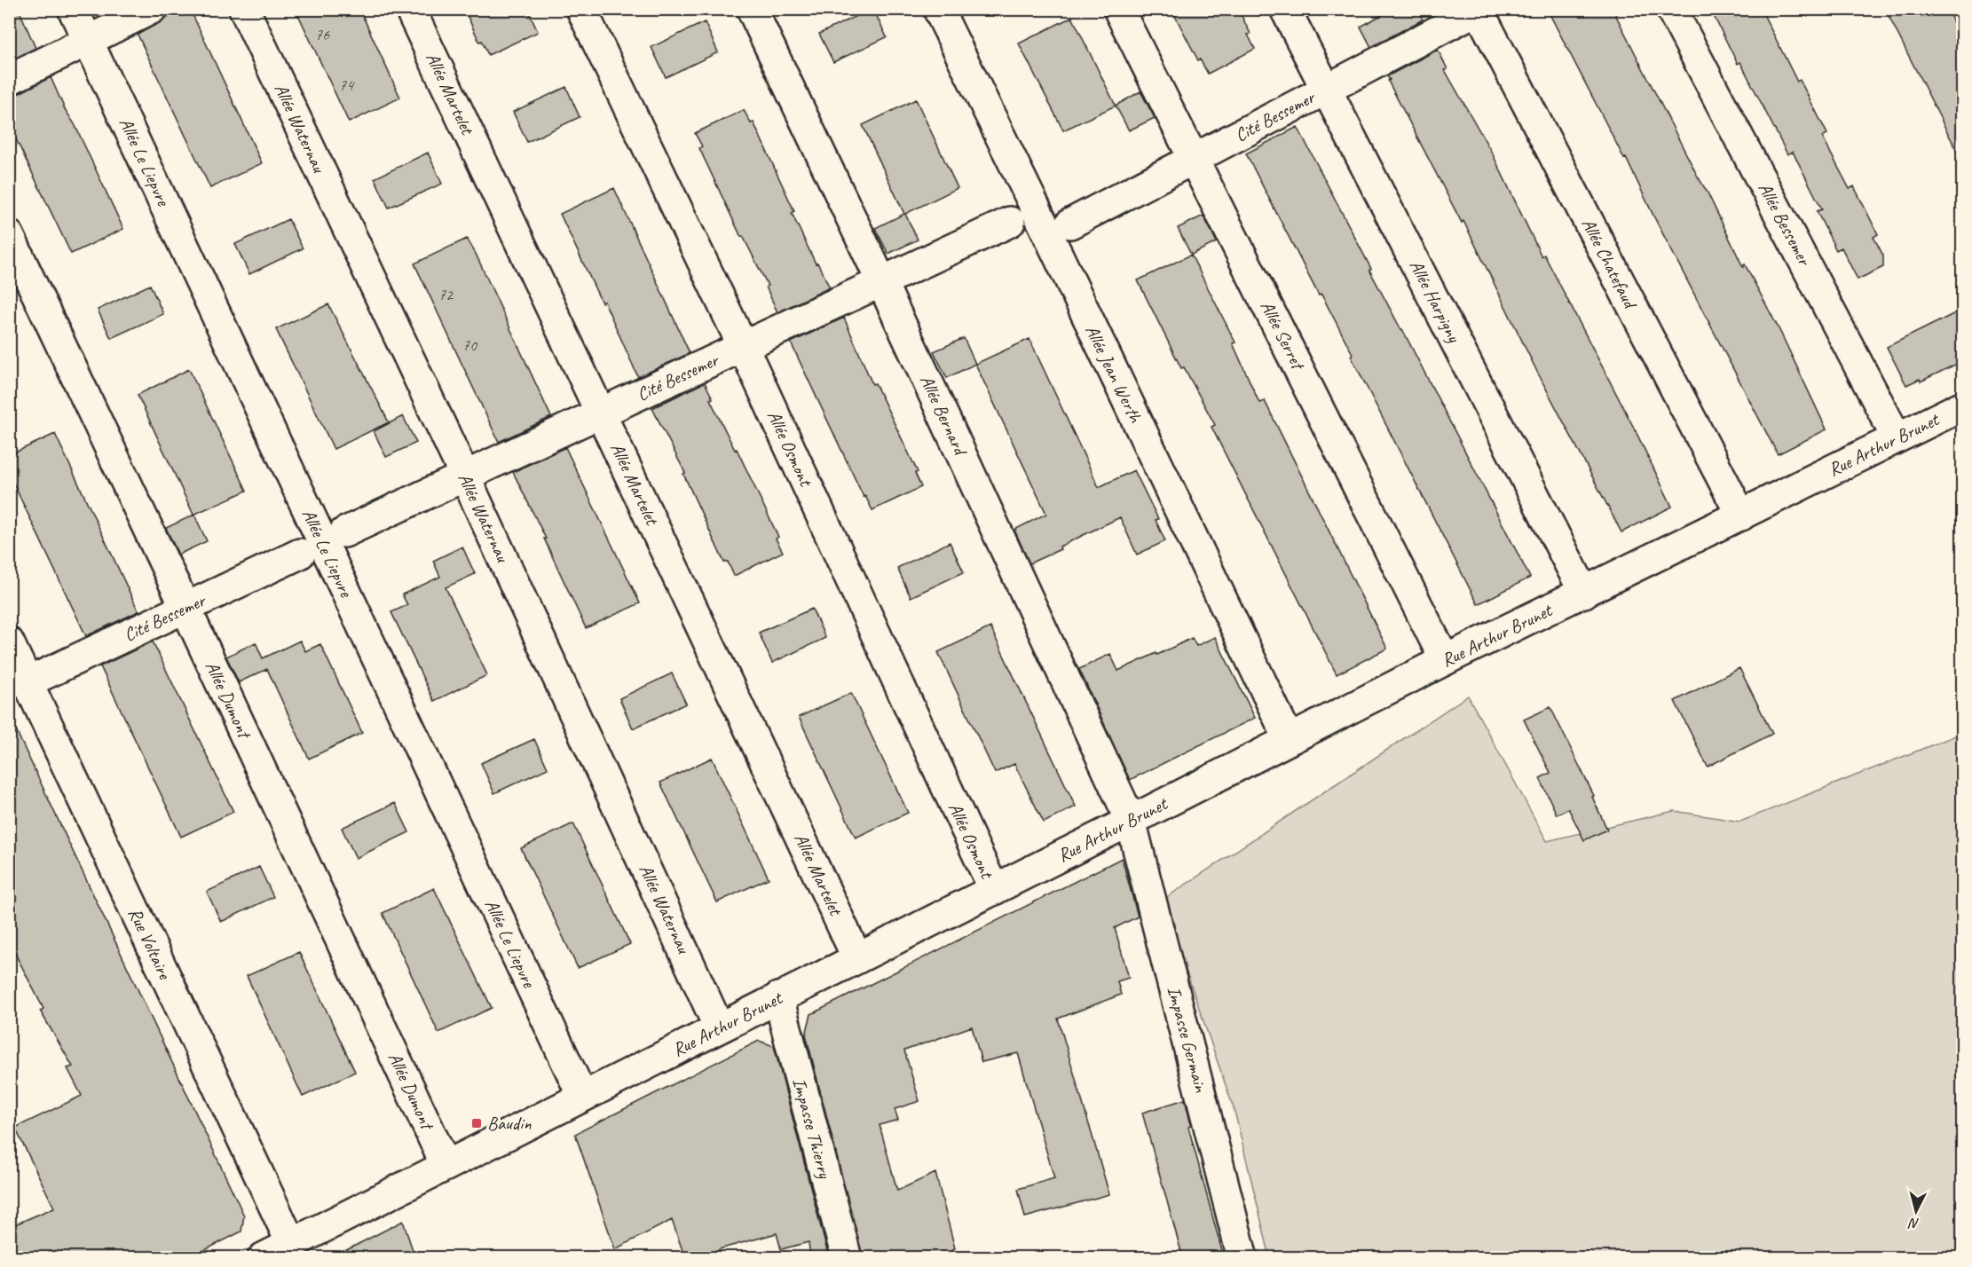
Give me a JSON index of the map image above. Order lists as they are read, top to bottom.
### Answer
{
  "streets": {
    "street": [
      "Allée Martelet",
      "Cité Bessemer",
      "Allée Waternau",
      "Allée Le Liepvre",
      "Allée Bessemer",
      "Allée Chatefaud",
      "Allée Harpigny",
      "Allée Serret",
      "Allée Jean Werth",
      "Allée Bernard",
      "Rue Arthur Brunet",
      "Allée Osmont",
      "Allée Dumont",
      "Rue Voltaire",
      "Impasse Germain",
      "Impasse Thierry"
    ]
  },
  "crossings": [
    ["Allée Martelet", "Cité Bessemer"],
    ["Allée Martelet", "Rue Arthur Brunet"],
    ["Cité Bessemer", "Allée Waternau"],
    ["Cité Bessemer", "Allée Chatefaud"],
    ["Cité Bessemer", "Allée Harpigny"],
    ["Cité Bessemer", "Allée Serret"],
    ["Cité Bessemer", "Allée Bernard"],
    ["Cité Bessemer", "Allée Osmont"],
    ["Cité Bessemer", "Allée Dumont"],
    ["Cité Bessemer", "Rue Voltaire"],
    ["Allée Waternau", "Rue Arthur Brunet"],
    ["Allée Le Liepvre", "Rue Arthur Brunet"],
    ["Allée Bessemer", "Rue Arthur Brunet"],
    ["Allée Chatefaud", "Rue Arthur Brunet"],
    ["Allée Harpigny", "Rue Arthur Brunet"],
    ["Allée Serret", "Rue Arthur Brunet"],
    ["Allée Jean Werth", "Rue Arthur Brunet"],
    ["Allée Bernard", "Rue Arthur Brunet"],
    ["Allée Bernard", "Impasse Germain"],
    ["Rue Arthur Brunet", "Allée Osmont"],
    ["Rue Arthur Brunet", "Allée Dumont"],
    ["Rue Arthur Brunet", "Rue Voltaire"],
    ["Rue Arthur Brunet", "Impasse Germain"],
    ["Rue Arthur Brunet", "Impasse Thierry"]
  ],
  "places": {
    "transit": ["Baudin"]
  },
  "house_numbers": [
    "76",
    "74",
    "72",
    "70"
  ],
  "north": "bottom"
}
